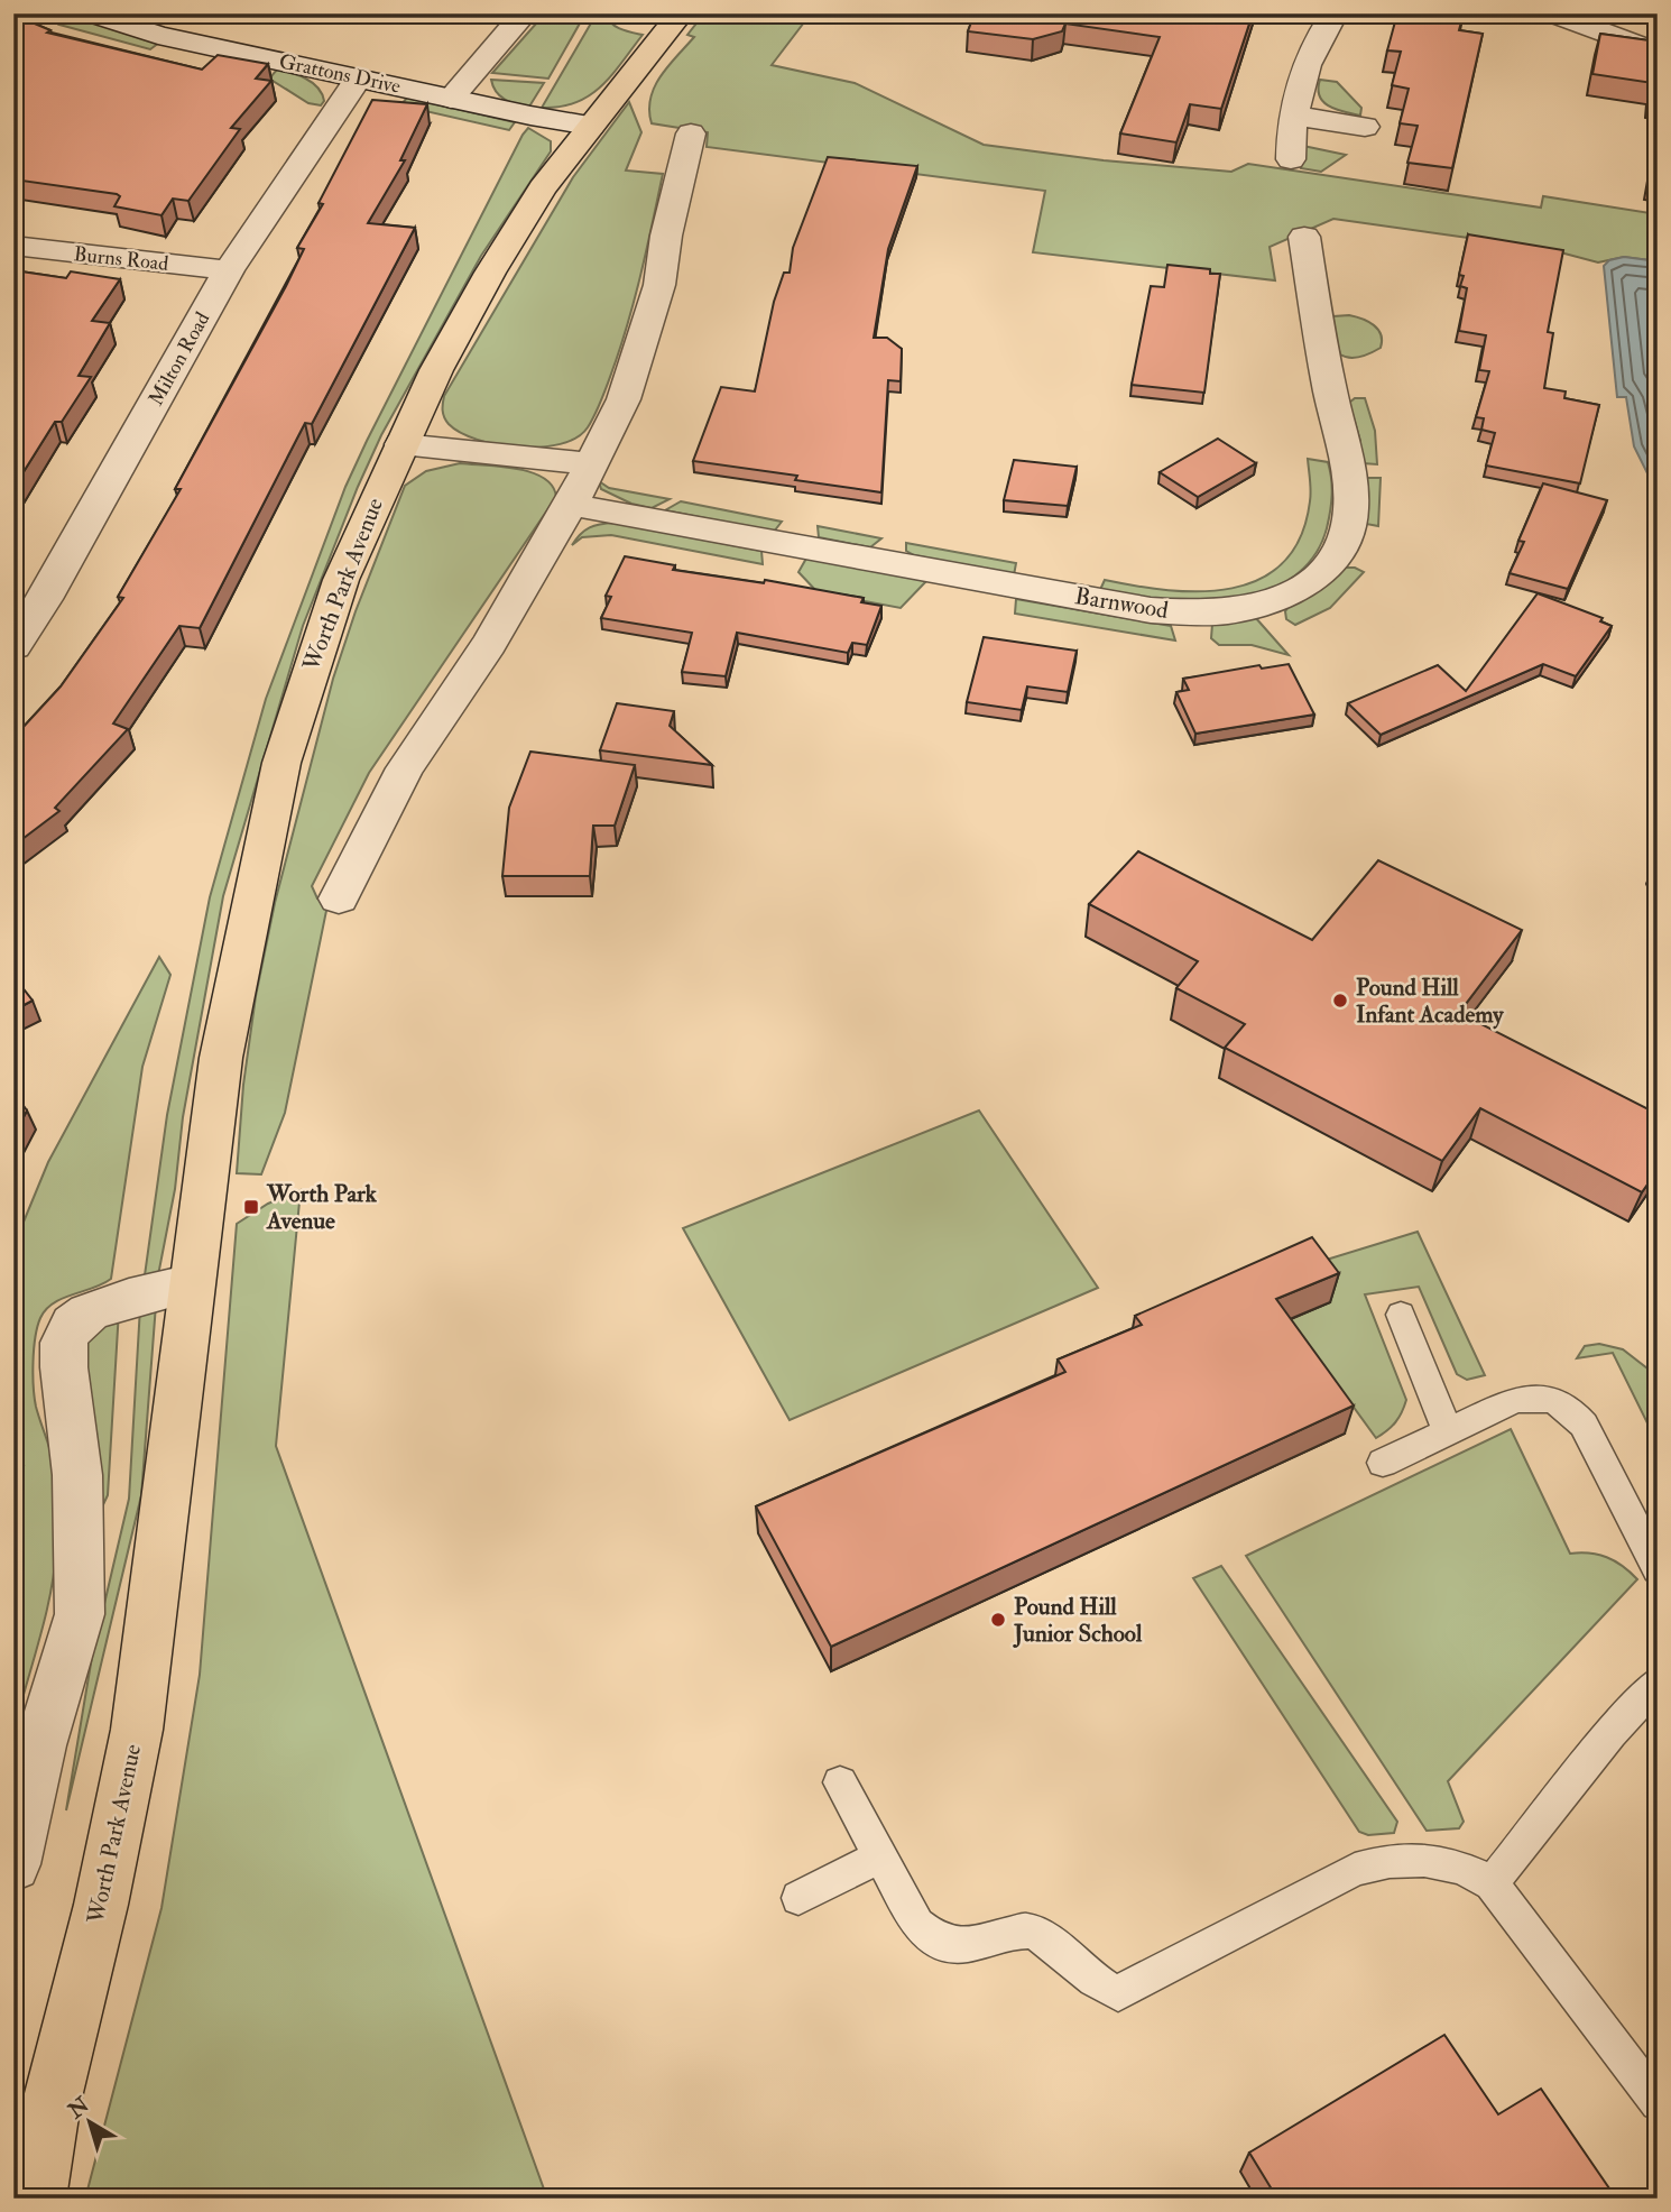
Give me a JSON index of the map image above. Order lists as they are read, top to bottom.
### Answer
{
  "streets": {
    "main road": ["Worth Park Avenue"],
    "street": [
      "Grattons Drive",
      "Burns Road",
      "Milton Road",
      "Barnwood"
    ]
  },
  "crossings": [
    ["Grattons Drive", "Milton Road"],
    ["Grattons Drive", "Worth Park Avenue"],
    ["Burns Road", "Milton Road"]
  ],
  "places": {
    "other": ["Pound Hill Infant Academy", "Pound Hill Junior School"],
    "transit": ["Worth Park Avenue"]
  },
  "north": "top left"
}
